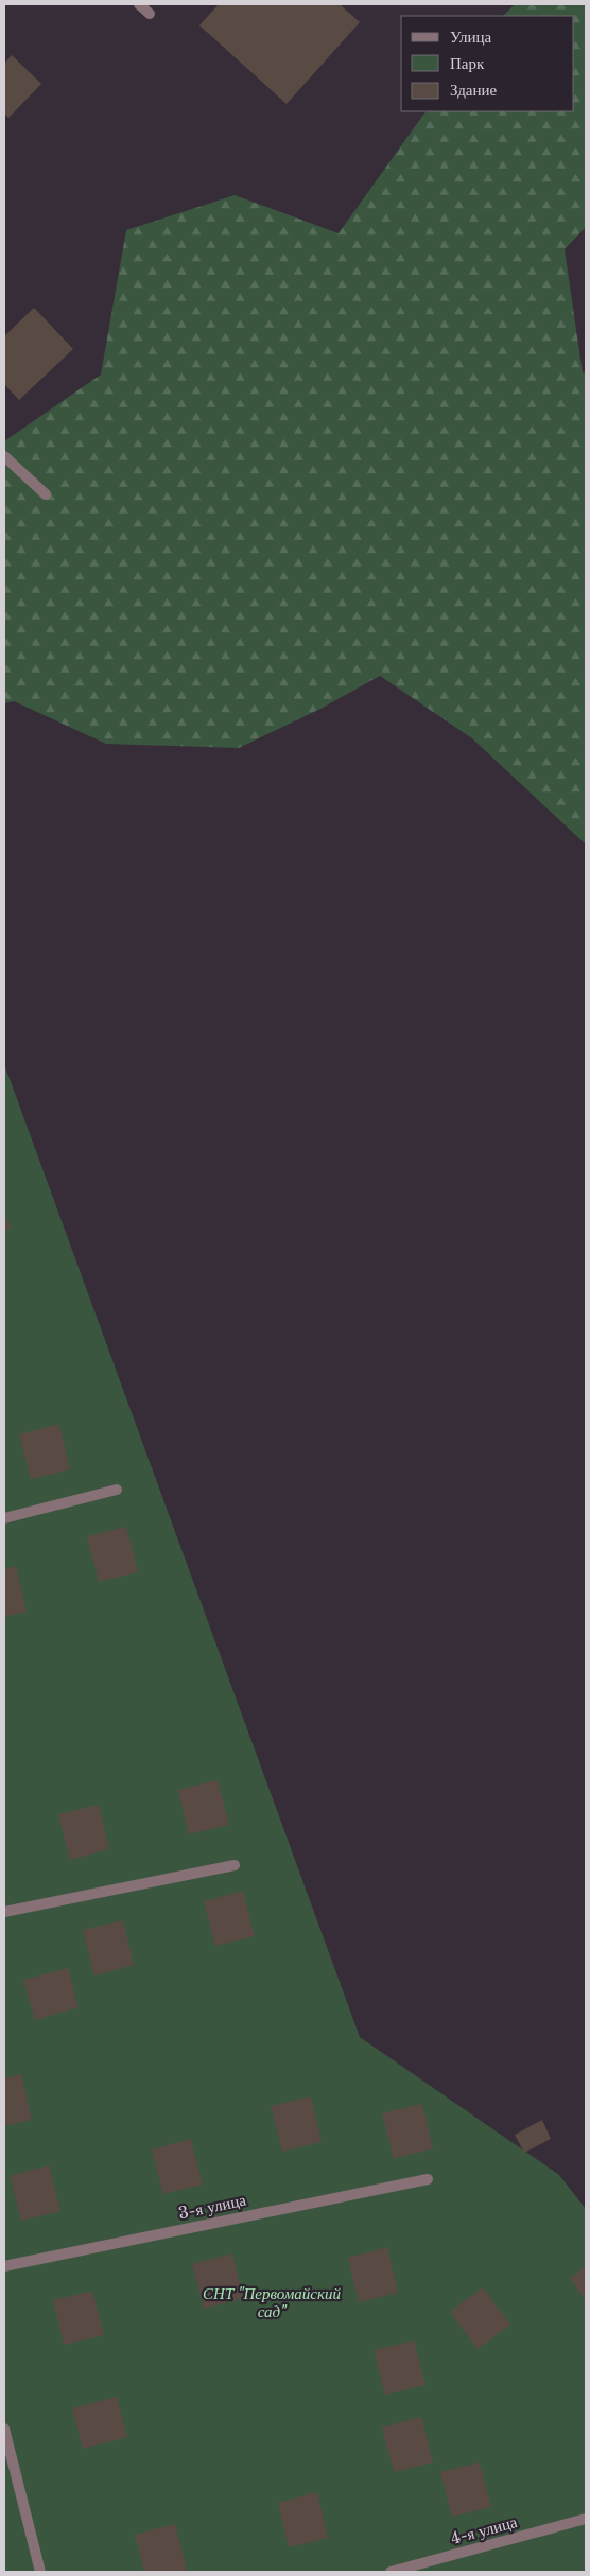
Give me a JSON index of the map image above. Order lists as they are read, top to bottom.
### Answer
{
  "streets": {
    "street": ["3-я улица", "4-я улица"]
  },
  "parks": ["СНТ \"Первомайский сад\""],
  "legend": ["Улица", "Парк", "Здание"]
}
